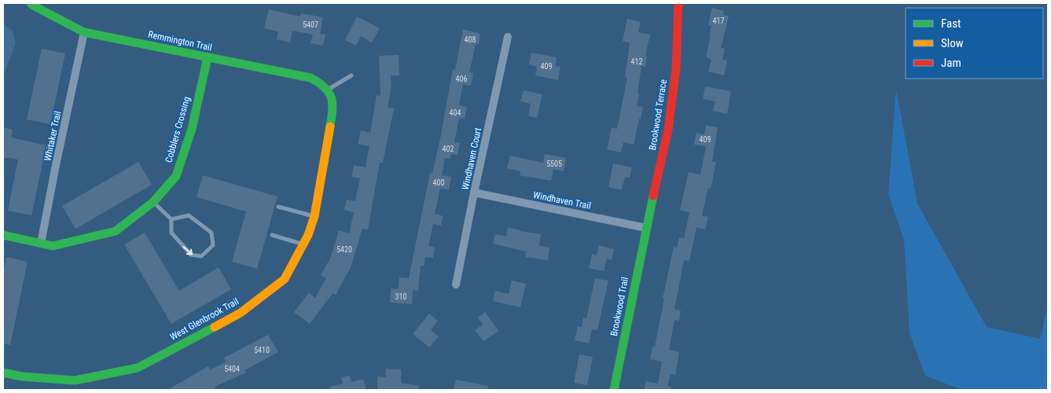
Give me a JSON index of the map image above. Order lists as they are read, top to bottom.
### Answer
{
  "streets": {
    "street": [
      "Remmington Trail",
      "Brookwood Terrace",
      "Cobblers Crossing",
      "Whitaker Trail",
      "Windhaven Court",
      "Windhaven Trail",
      "Brookwood Trail",
      "West Glenbrook Trail"
    ]
  },
  "crossings": [
    ["Remmington Trail", "Cobblers Crossing"],
    ["Remmington Trail", "Whitaker Trail"],
    ["Remmington Trail", "West Glenbrook Trail"],
    ["Brookwood Terrace", "Windhaven Trail"],
    ["Brookwood Terrace", "Brookwood Trail"],
    ["Cobblers Crossing", "Whitaker Trail"],
    ["Windhaven Court", "Windhaven Trail"],
    ["Windhaven Trail", "Brookwood Trail"]
  ],
  "house_numbers": [
    "417",
    "5407",
    "408",
    "412",
    "409",
    "406",
    "404",
    "409",
    "402",
    "5505",
    "400",
    "5420",
    "310",
    "5410",
    "5404"
  ],
  "legend": ["Fast", "Slow", "Jam"]
}
